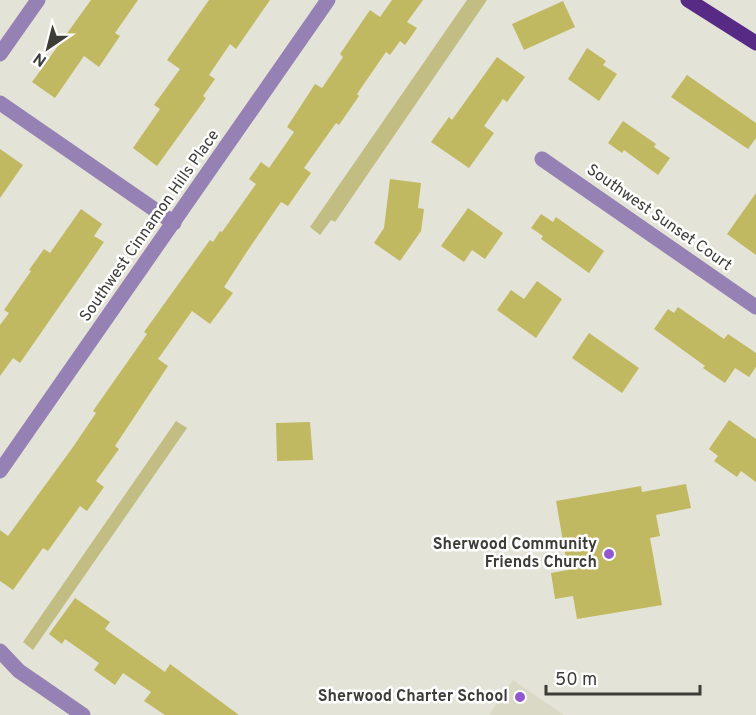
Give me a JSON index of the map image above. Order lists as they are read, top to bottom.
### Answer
{
  "streets": {
    "street": ["Southwest Sunset Court", "Southwest Cinnamon Hills Place"]
  },
  "places": ["Sherwood Community Friends Church", "Sherwood Charter School"],
  "scale_bar": "50 m",
  "north": "bottom left"
}
